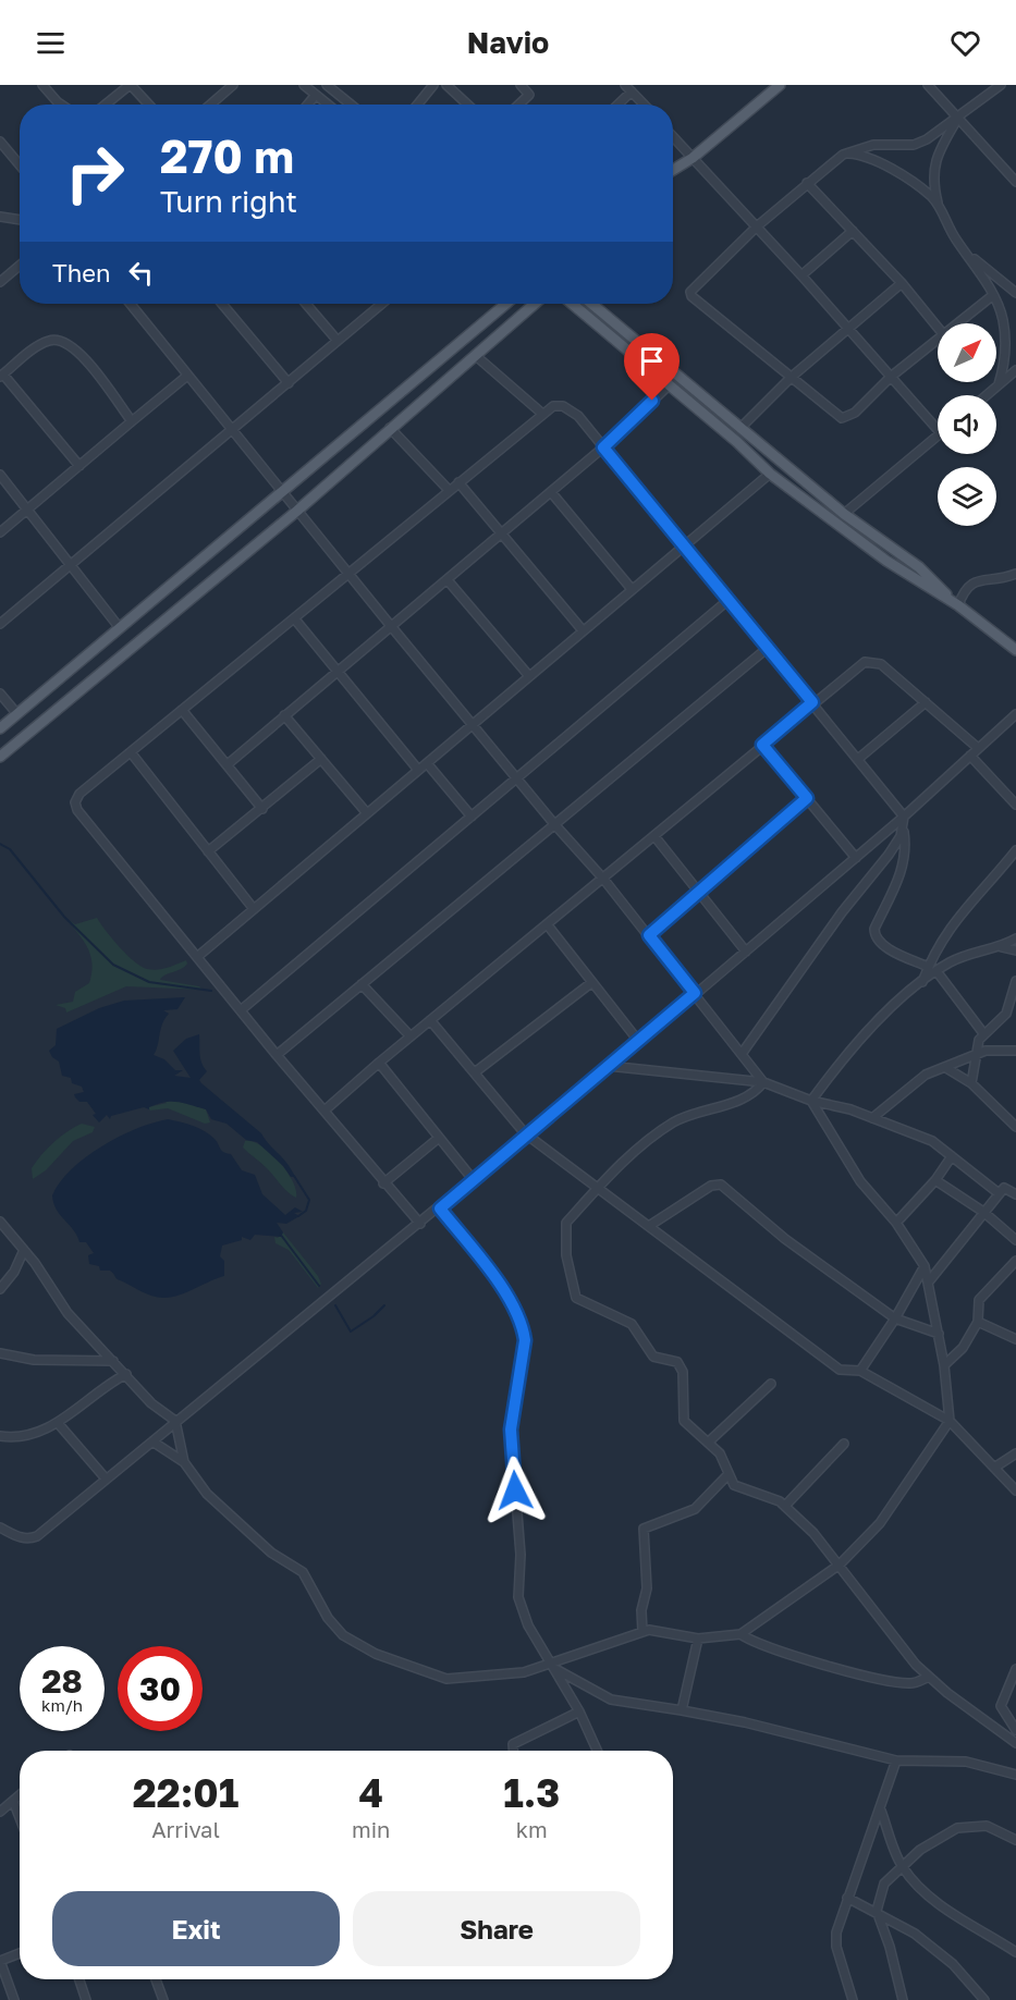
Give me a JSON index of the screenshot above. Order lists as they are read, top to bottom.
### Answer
{
  "north": "top right",
  "page": {
    "header": "Navio",
    "turn": ["270 m", "Turn right"],
    "then": "Then",
    "speed": "28 km/h",
    "limit": "30",
    "eta": [
      "22:01",
      "Arrival",
      "4",
      "min",
      "1.3",
      "km"
    ],
    "buttons": ["Exit", "Share"]
  }
}
